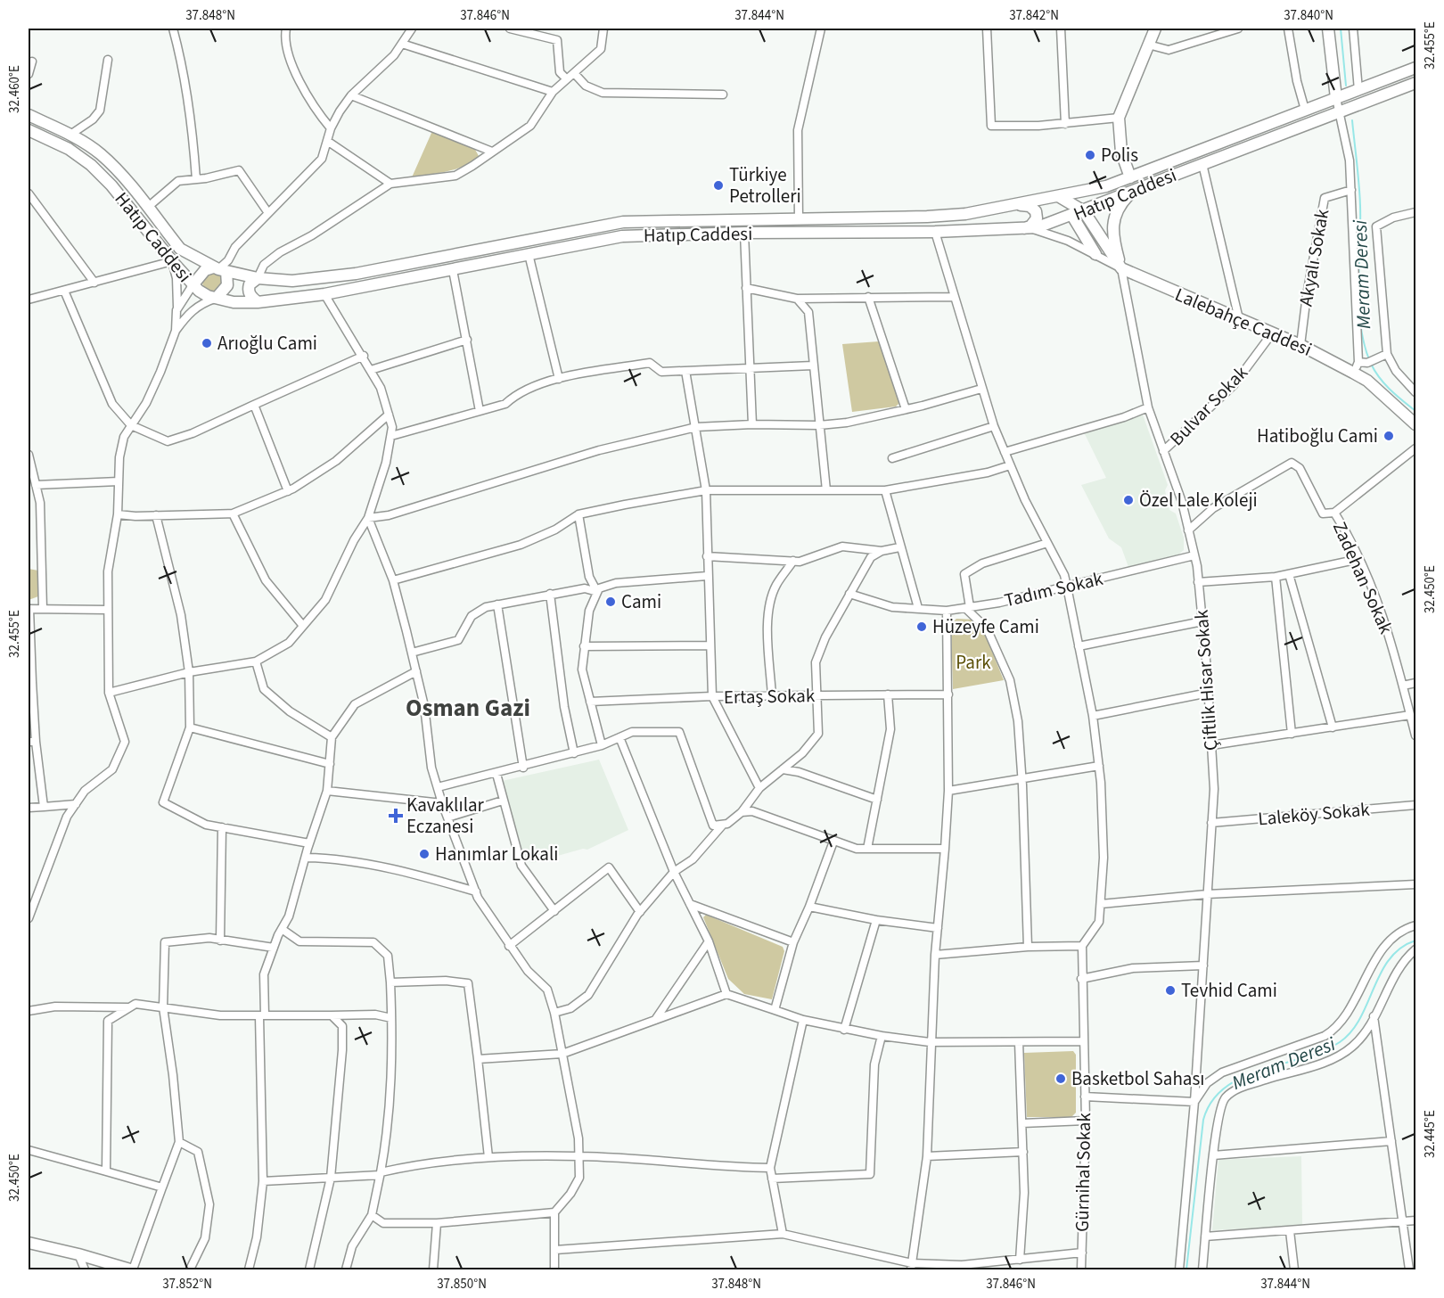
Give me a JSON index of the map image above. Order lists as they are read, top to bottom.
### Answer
{
  "streets": {
    "main road": ["Hatıp Caddesi", "Lalebahçe Caddesi"],
    "street": [
      "Akyalı Sokak",
      "Bulvar Sokak",
      "Zadehan Sokak",
      "Tadım Sokak",
      "Çiftlik Hisar Sokak",
      "Ertaş Sokak",
      "Laleköy Sokak",
      "Gürnihal Sokak"
    ]
  },
  "crossings": [
    ["Akyalı Sokak", "Lalebahçe Caddesi"],
    ["Lalebahçe Caddesi", "Bulvar Sokak"],
    ["Lalebahçe Caddesi", "Çiftlik Hisar Sokak"],
    ["Bulvar Sokak", "Çiftlik Hisar Sokak"],
    ["Tadım Sokak", "Çiftlik Hisar Sokak"],
    ["Çiftlik Hisar Sokak", "Laleköy Sokak"]
  ],
  "districts": ["Osman Gazi"],
  "water": ["Meram Deresi"],
  "parks": ["Park"],
  "places": {
    "other": [
      "Polis",
      "Türkiye Petrolleri",
      "Arıoğlu Cami",
      "Hatiboğlu Cami",
      "Özel Lale Koleji",
      "Cami",
      "Hüzeyfe Cami",
      "Hanımlar Lokali",
      "Tevhid Cami",
      "Basketbol Sahası"
    ],
    "health": ["Kavaklılar Eczanesi"]
  },
  "coordinates": [
    "37.848°N",
    "37.846°N",
    "37.844°N",
    "37.842°N",
    "37.840°N",
    "32.455°E",
    "32.460°E",
    "32.450°E",
    "32.445°E",
    "37.852°N",
    "37.850°N"
  ]
}
